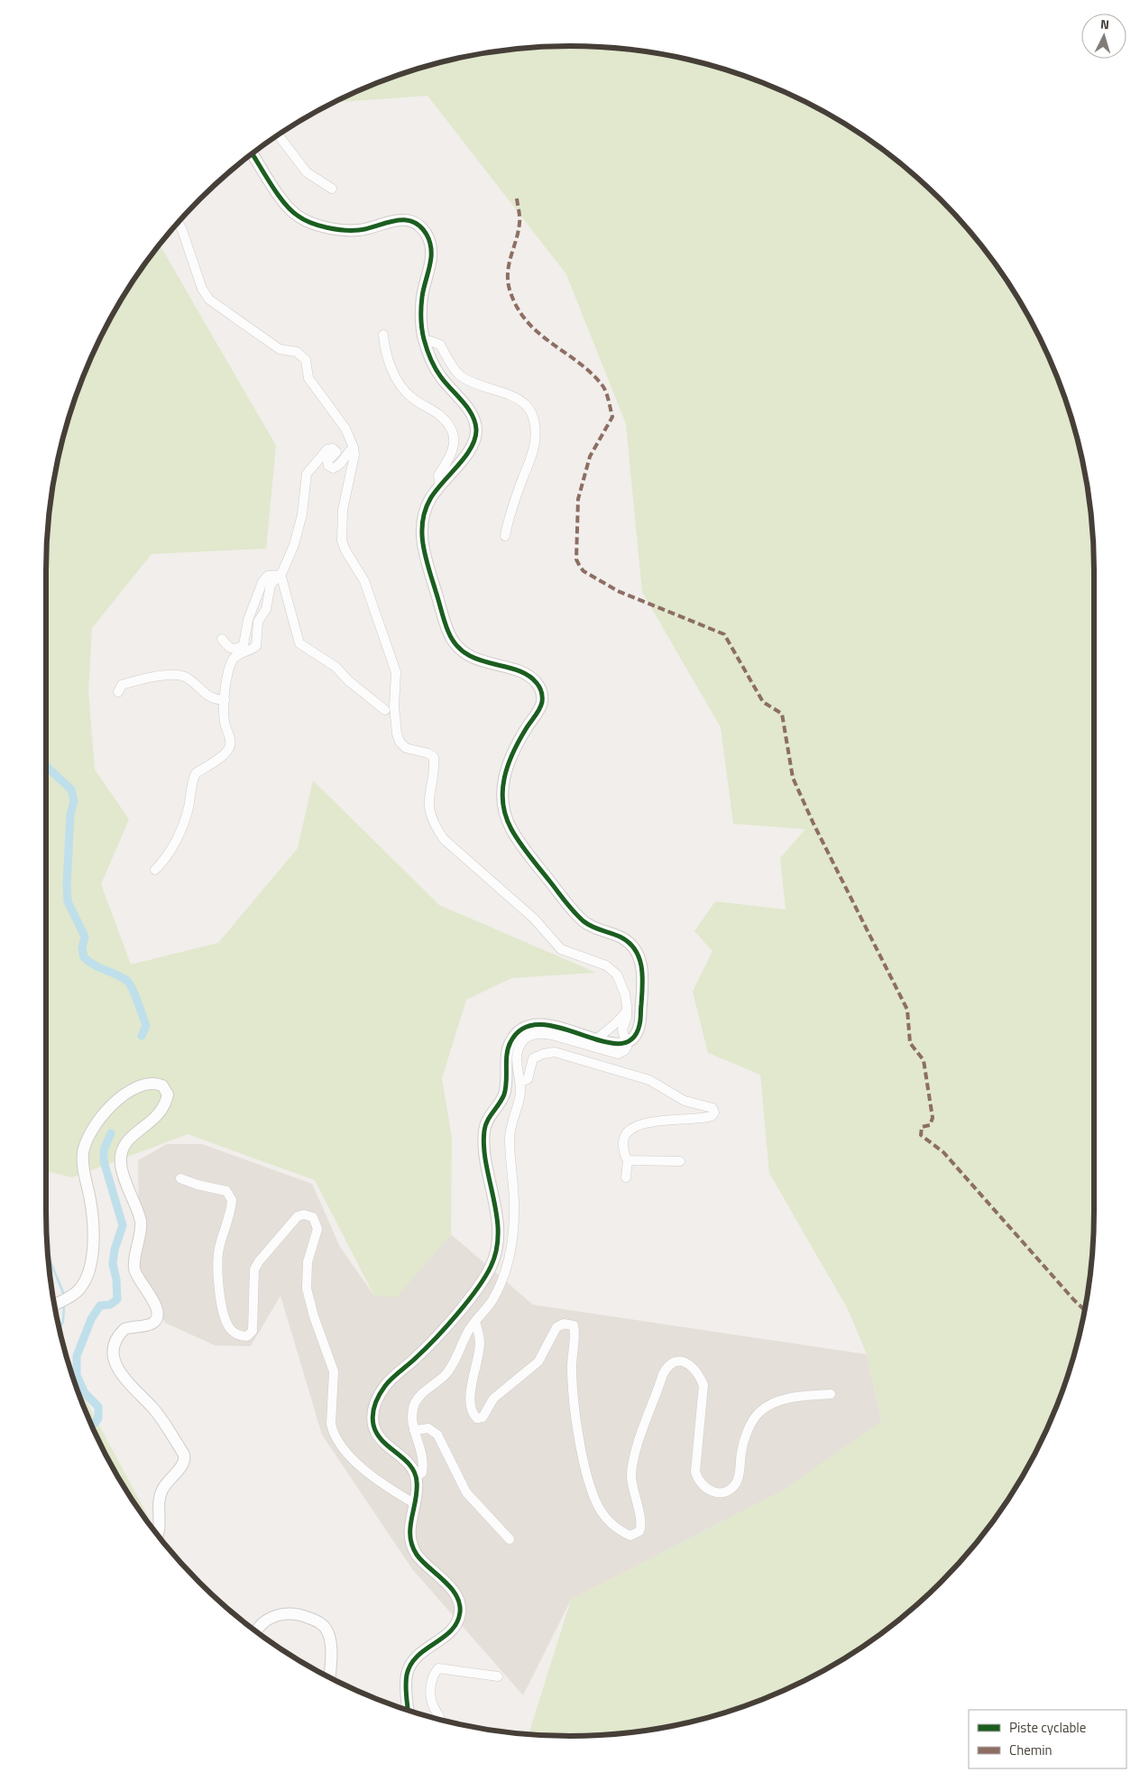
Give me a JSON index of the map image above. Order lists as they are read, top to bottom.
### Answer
{
  "legend": ["Piste cyclable", "Chemin"],
  "north": "top"
}
